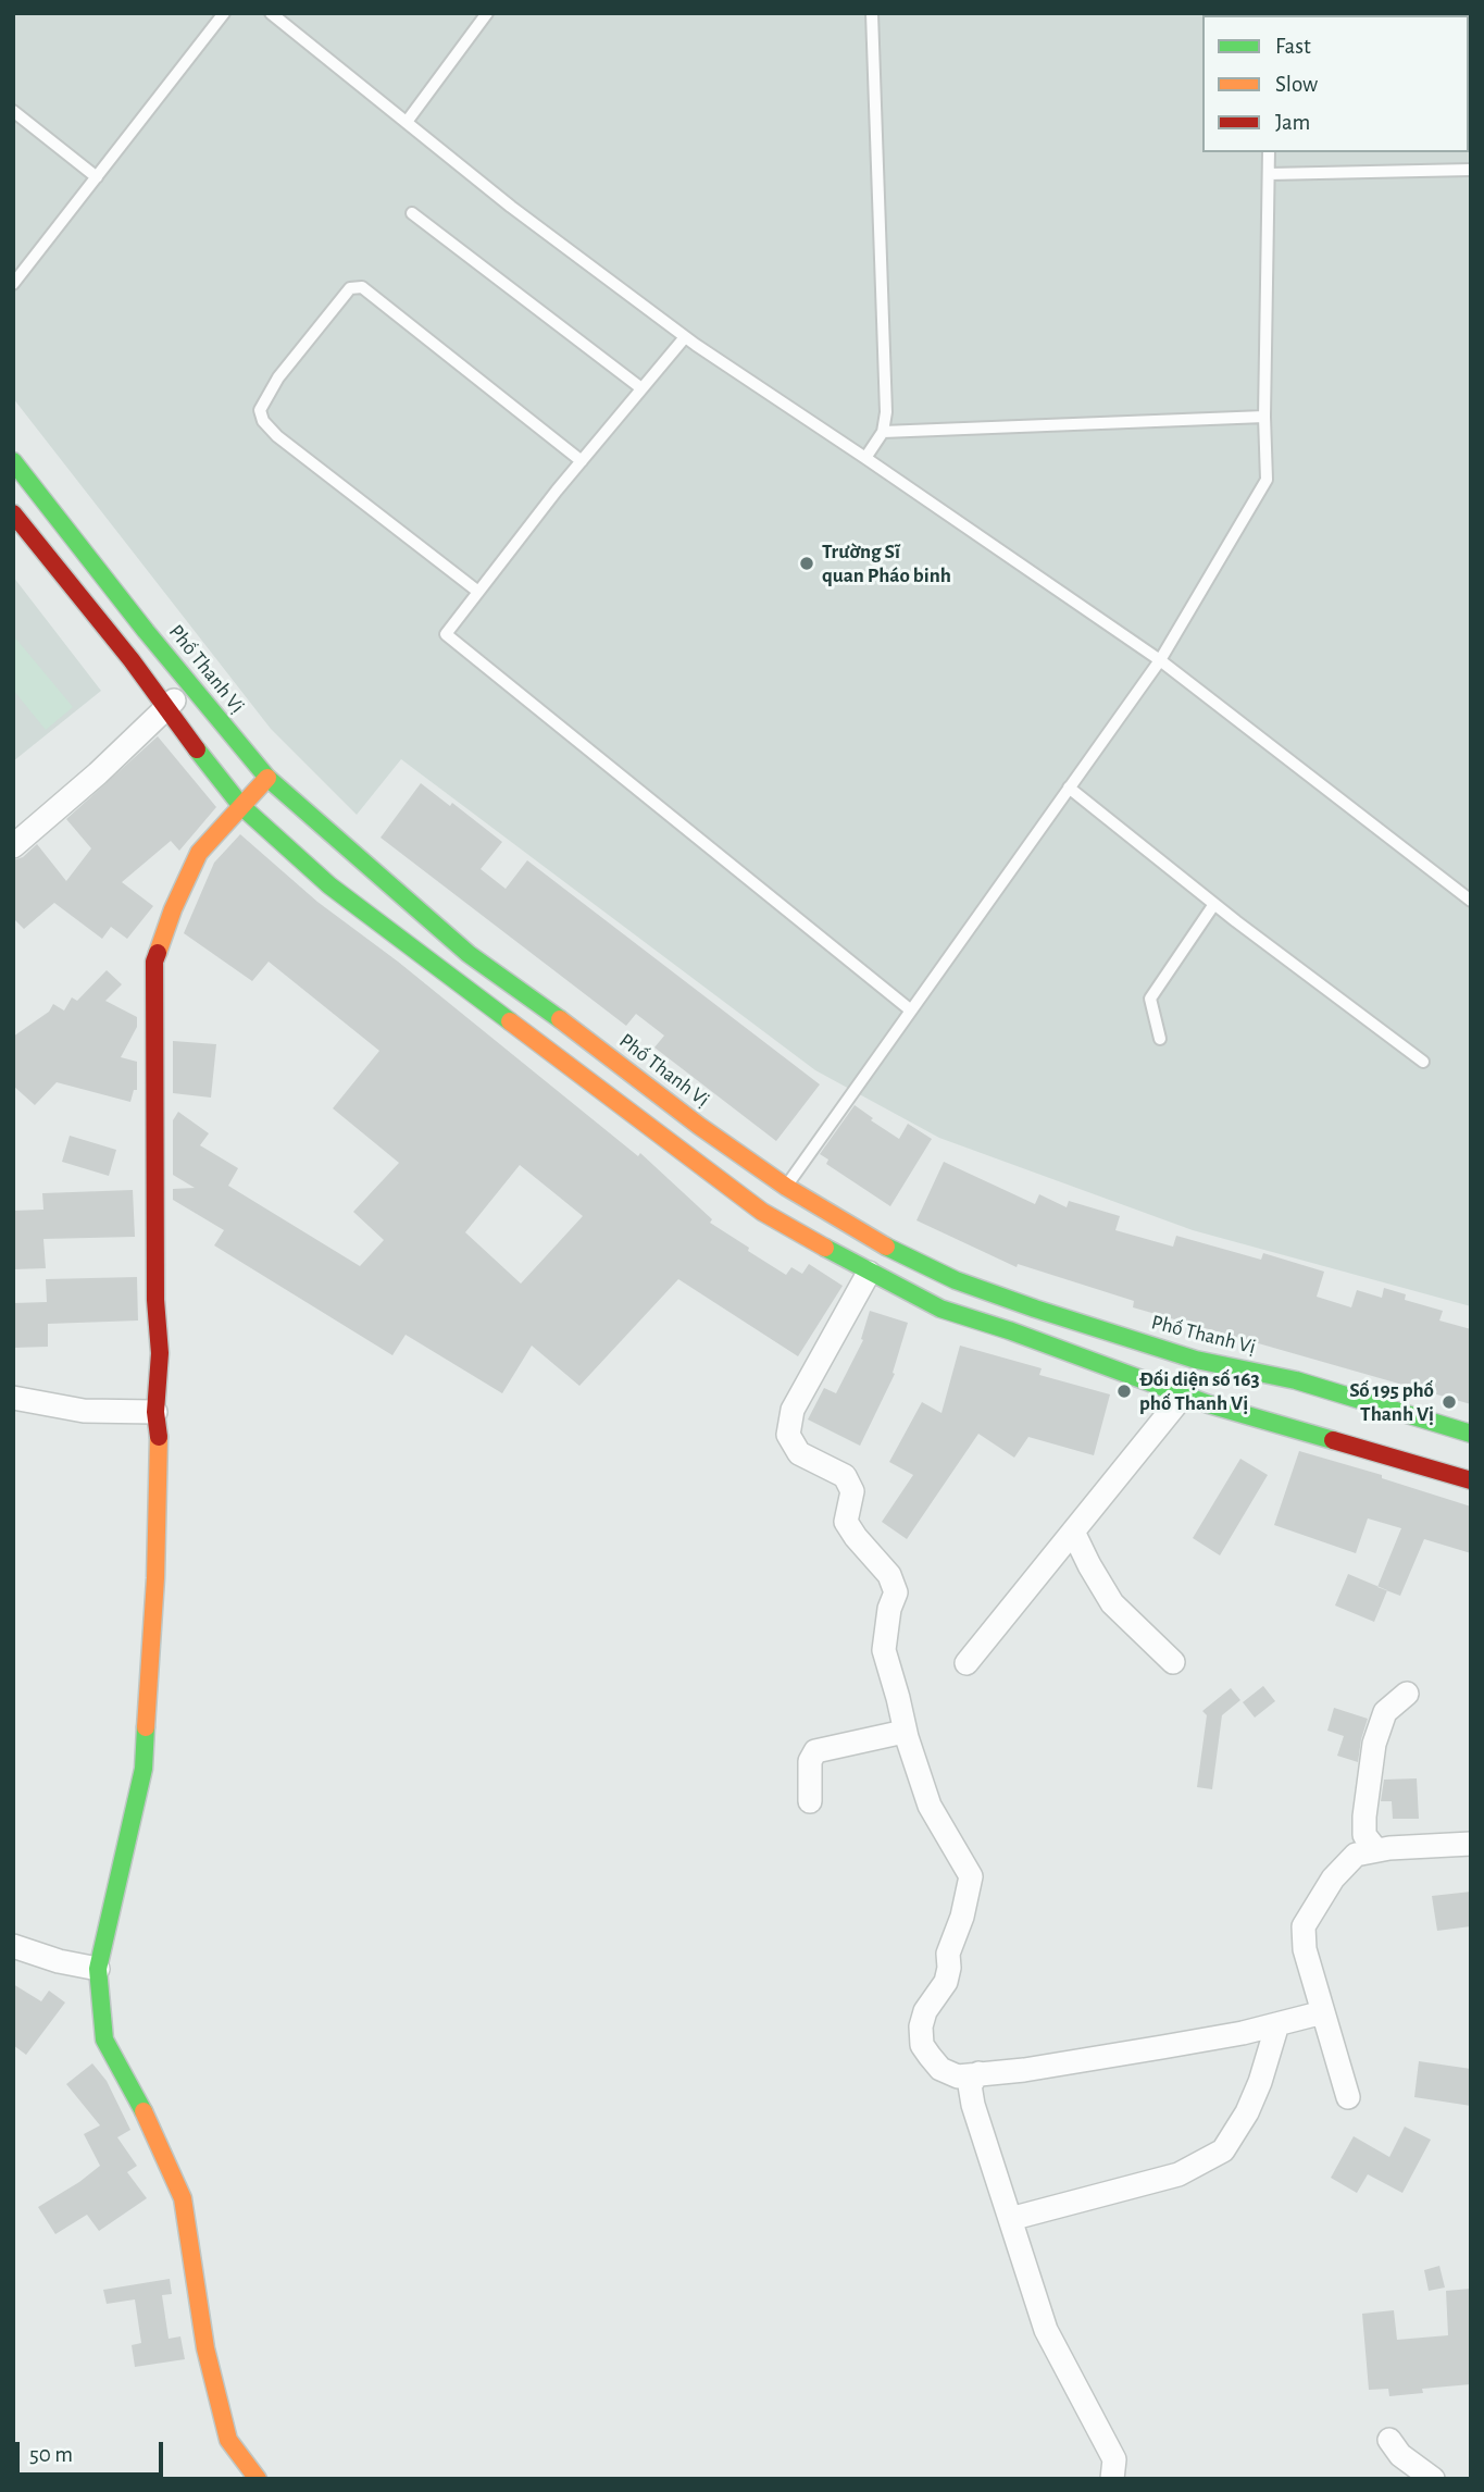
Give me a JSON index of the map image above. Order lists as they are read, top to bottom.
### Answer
{
  "streets": {
    "main road": ["Phố Thanh Vị"]
  },
  "places": ["Trường Sĩ quan Pháo binh", "Đối diện số 163 phố Thanh Vị", "Số 195 phố Thanh Vị"],
  "legend": ["Fast", "Slow", "Jam"],
  "scale_bar": "50 m"
}
